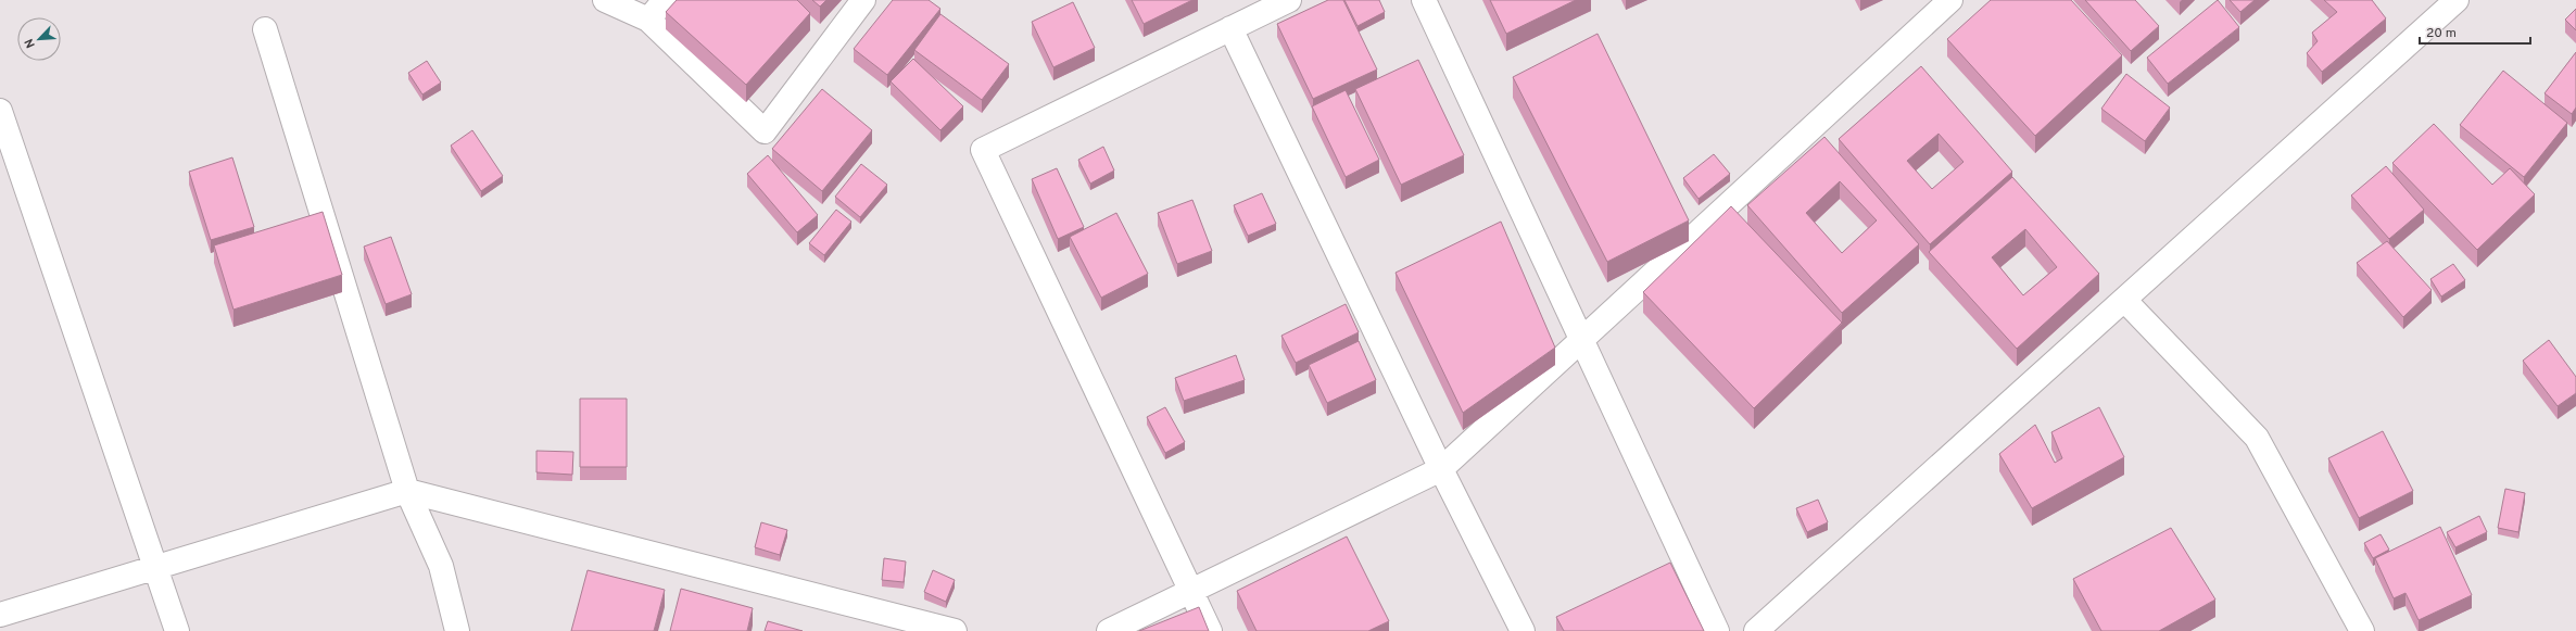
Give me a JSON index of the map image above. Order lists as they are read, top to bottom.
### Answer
{
  "scale_bar": "20 m",
  "north": "bottom left"
}
